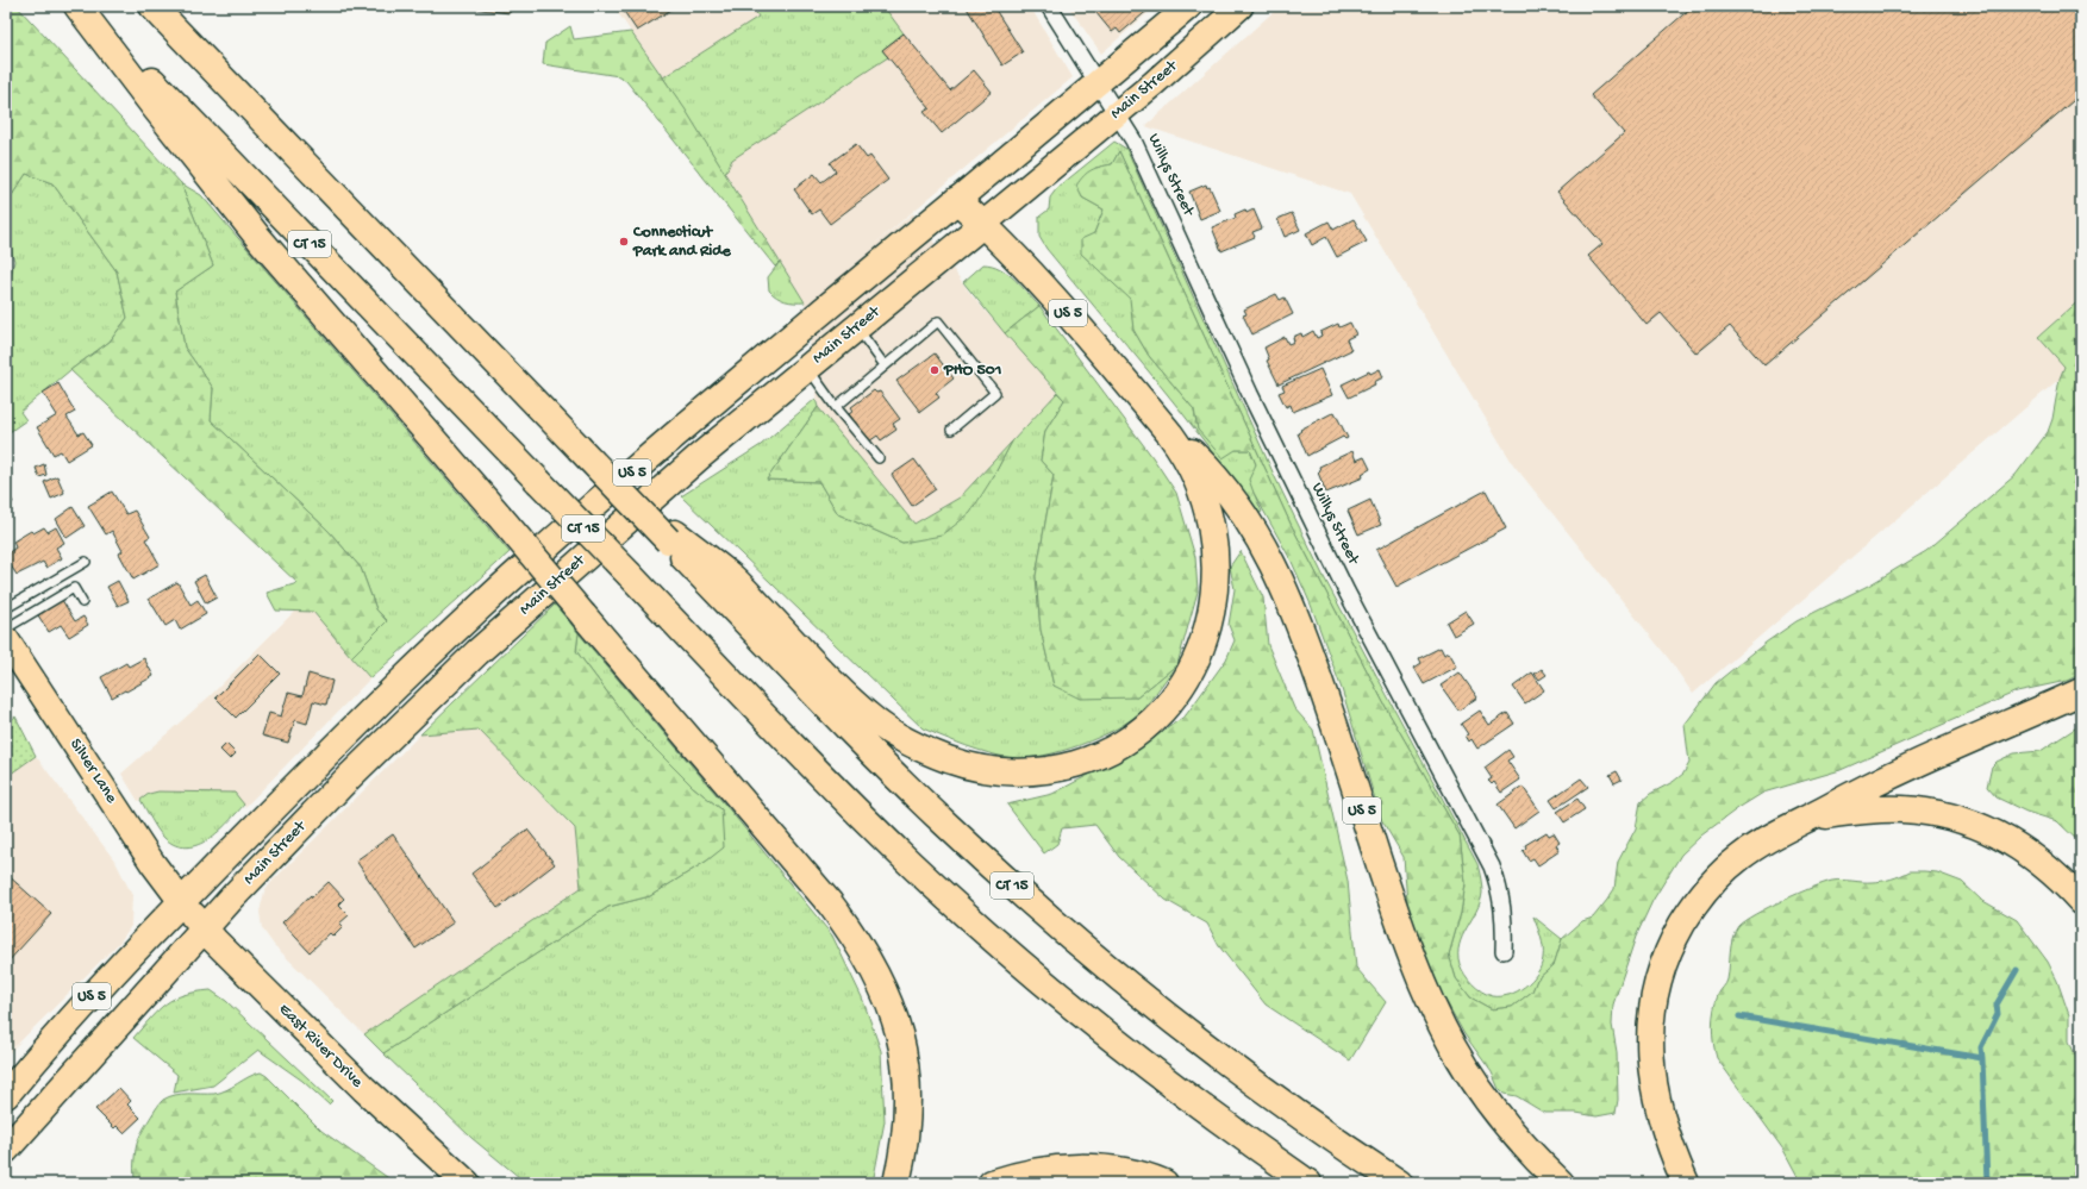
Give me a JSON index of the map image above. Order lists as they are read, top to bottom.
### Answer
{
  "streets": {
    "highway": [
      "Main Street",
      "CT 15",
      "US 5",
      "East River Drive"
    ],
    "main road": ["Silver Lane"],
    "street": ["Willys Street"]
  },
  "crossings": [
    ["Main Street", "Willys Street"],
    ["Main Street", "US 5"],
    ["Main Street", "Silver Lane"],
    ["Main Street", "East River Drive"],
    ["Silver Lane", "East River Drive"]
  ],
  "places": ["Connecticut Park and Ride", "PHO 501"]
}
